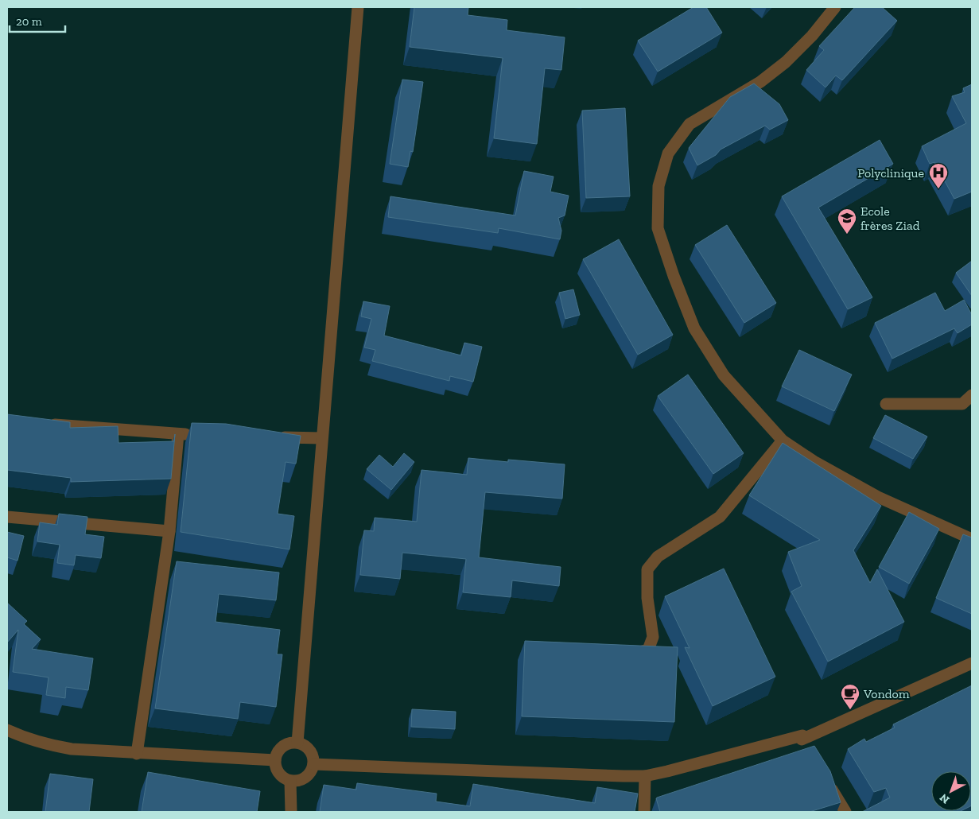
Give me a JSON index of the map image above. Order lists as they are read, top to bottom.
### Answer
{
  "places": {
    "hospital": ["Polyclinique"],
    "school or university": ["Ecole frères Ziad"],
    "cafe": ["Vondom"]
  },
  "scale_bar": "20 m",
  "north": "bottom left"
}
